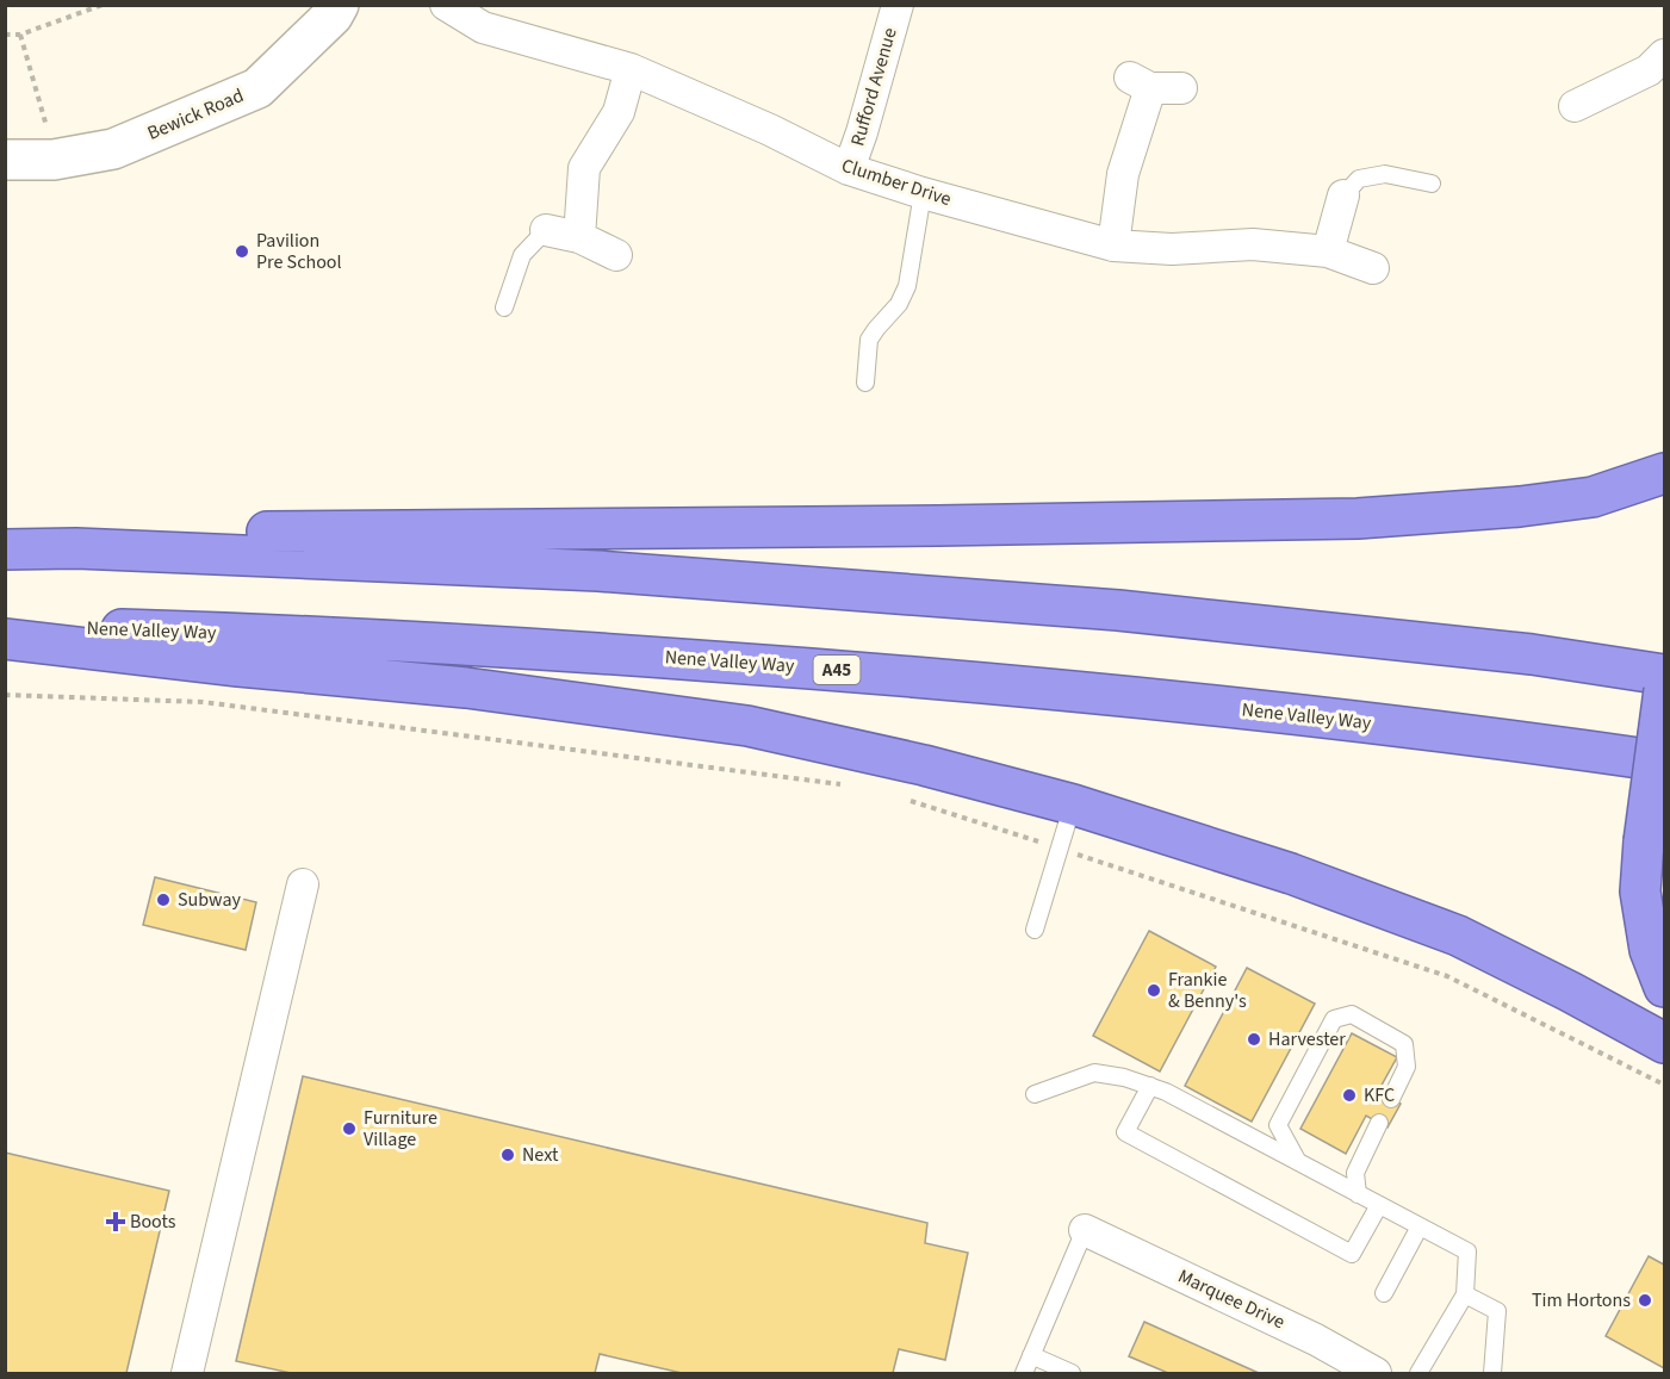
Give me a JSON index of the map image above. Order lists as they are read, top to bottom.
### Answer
{
  "streets": {
    "highway": ["Nene Valley Way", "A45"],
    "street": [
      "Rufford Avenue",
      "Bewick Road",
      "Clumber Drive",
      "Marquee Drive"
    ]
  },
  "crossings": [
    ["Rufford Avenue", "Clumber Drive"]
  ],
  "places": {
    "other": [
      "Pavilion Pre School",
      "Subway",
      "Frankie & Benny's",
      "Harvester",
      "KFC",
      "Furniture Village",
      "Next",
      "Tim Hortons"
    ],
    "health": ["Boots"]
  }
}
